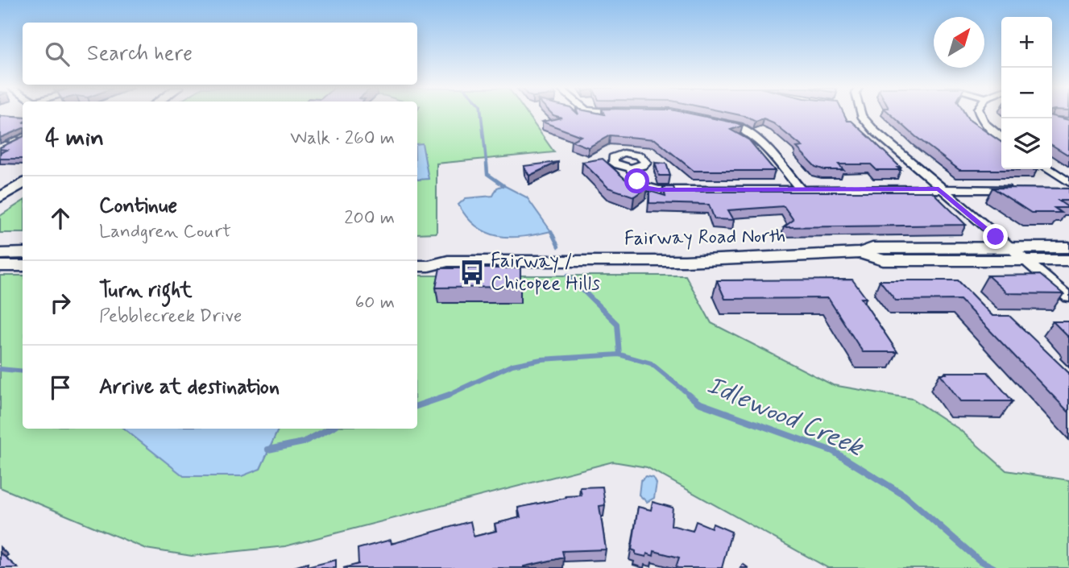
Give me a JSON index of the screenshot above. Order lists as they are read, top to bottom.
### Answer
{
  "streets": {
    "main road": ["Fairway Road North"]
  },
  "water": ["Idlewood Creek"],
  "places": {
    "bus stop": ["Fairway / Chicopee Hills"]
  },
  "north": "top right",
  "page": {
    "map_buttons": ["+", "−"],
    "search": "Search here",
    "heading": ["4 min", "Walk · 260 m"],
    "list": [
      ["Continue", "Landgren Court", "200 m"],
      ["Turn right", "Pebblecreek Drive", "60 m"],
      "Arrive at destination"
    ]
  }
}
